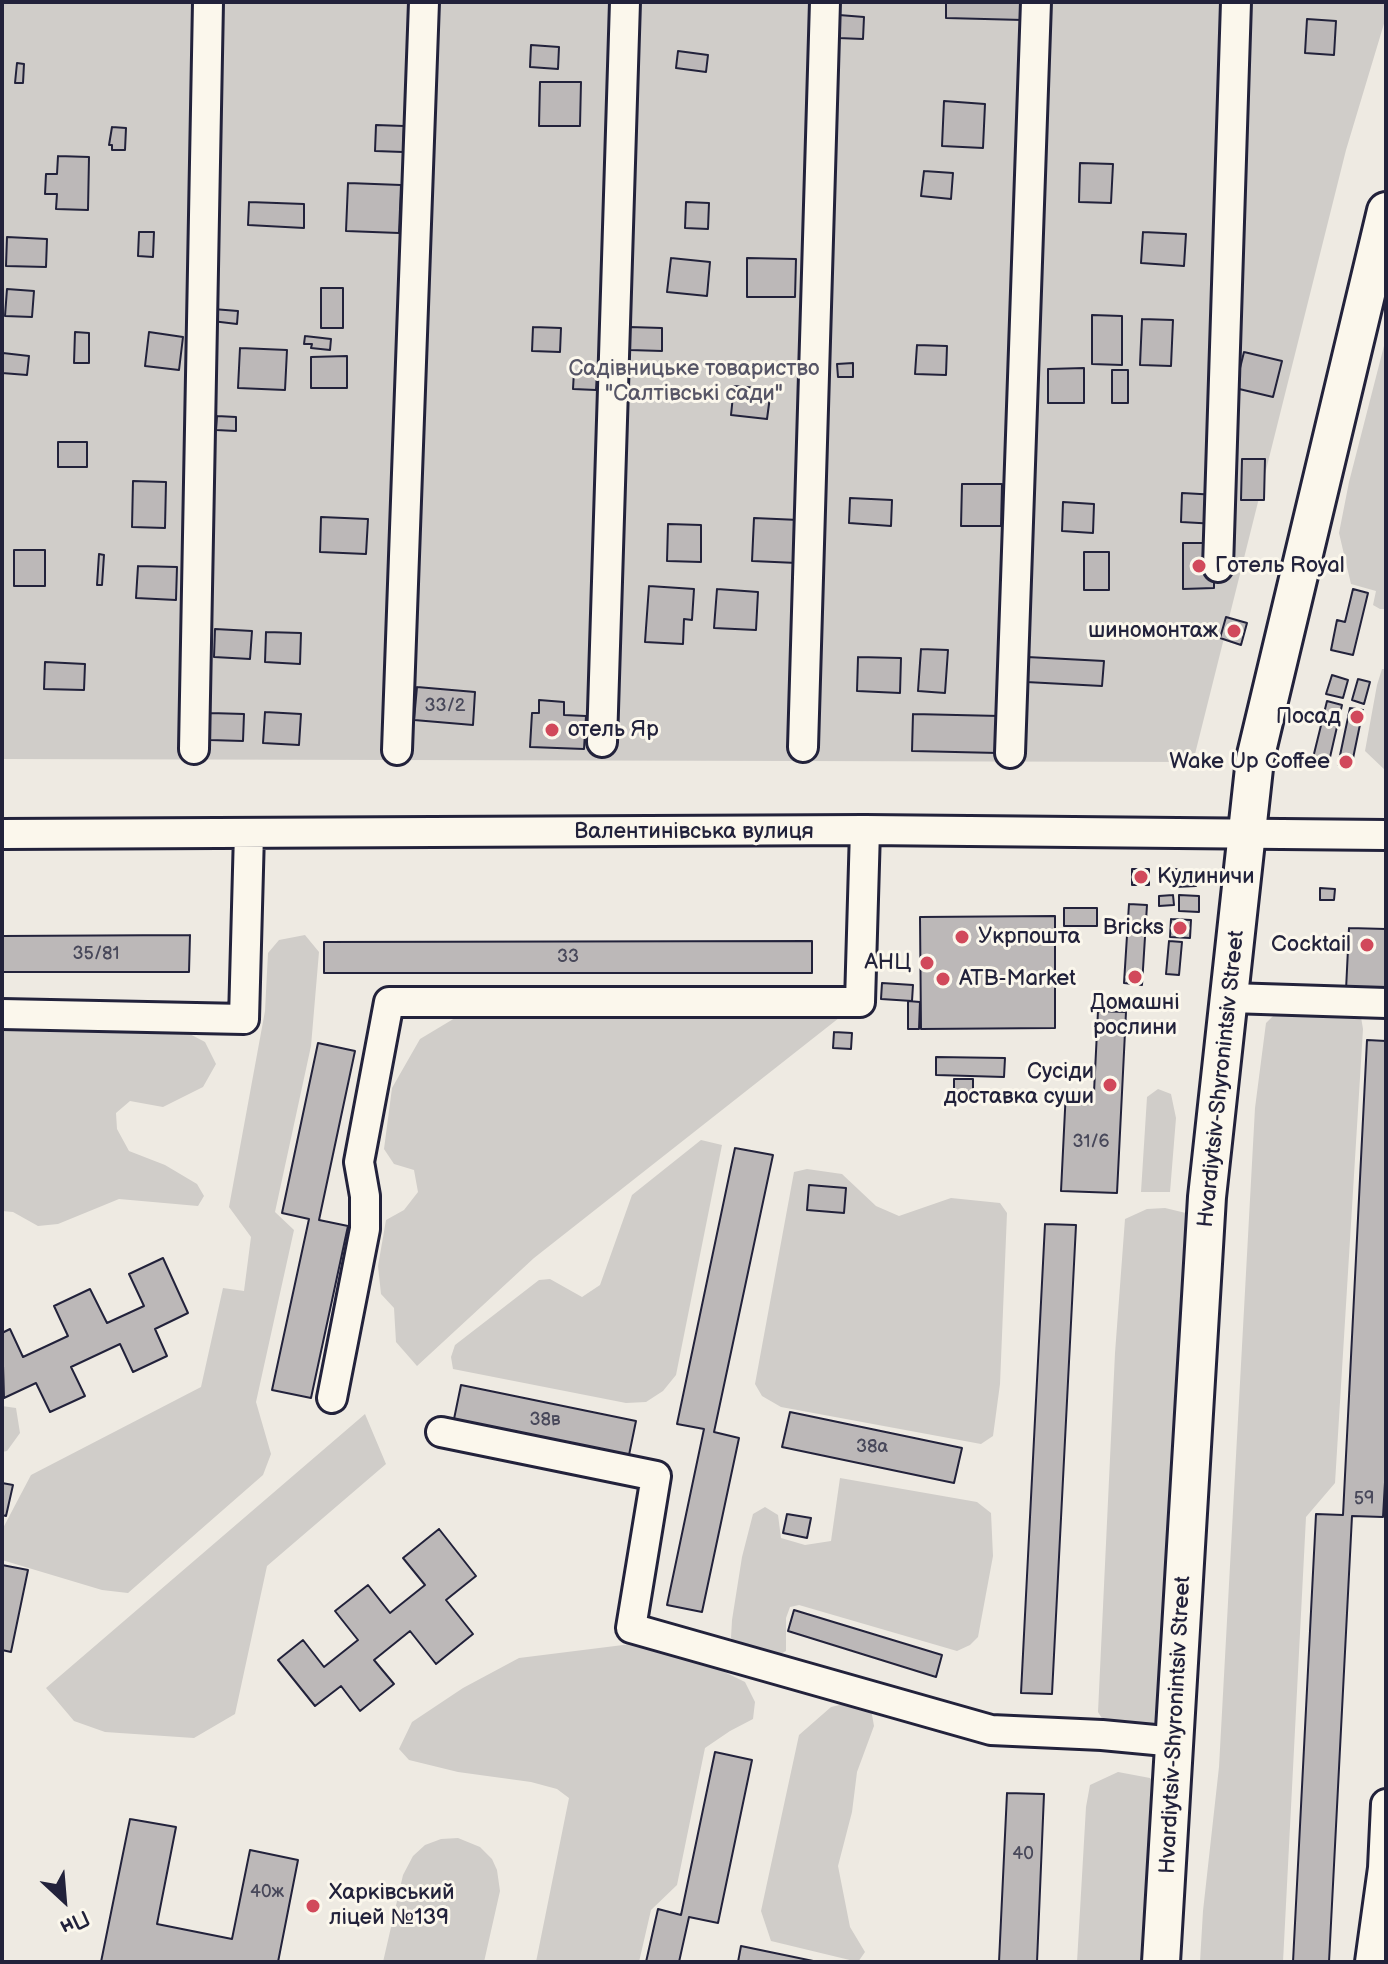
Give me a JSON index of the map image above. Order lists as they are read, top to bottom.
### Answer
{
  "streets": {
    "main road": ["Hvardiytsiv-Shyronintsiv Street"],
    "street": ["Валентинівська вулиця"]
  },
  "crossings": [
    ["Валентинівська вулиця", "Hvardiytsiv-Shyronintsiv Street"]
  ],
  "parks": ["Садівницьке товариство \"Салтівські сади\""],
  "places": [
    "Готель Royal",
    "шиномонтаж",
    "Посад",
    "отель Яр",
    "Wake Up Coffee",
    "Кулиничи",
    "Bricks",
    "Укрпошта",
    "Cocktail",
    "АНЦ",
    "Домашні рослини",
    "ATB-Market",
    "Сусіди доставка суши",
    "Харківський ліцей №139"
  ],
  "house_numbers": [
    "33/2",
    "35/81",
    "33",
    "31/6",
    "38в",
    "38а",
    "59",
    "40",
    "40ж"
  ],
  "north": "bottom right"
}
